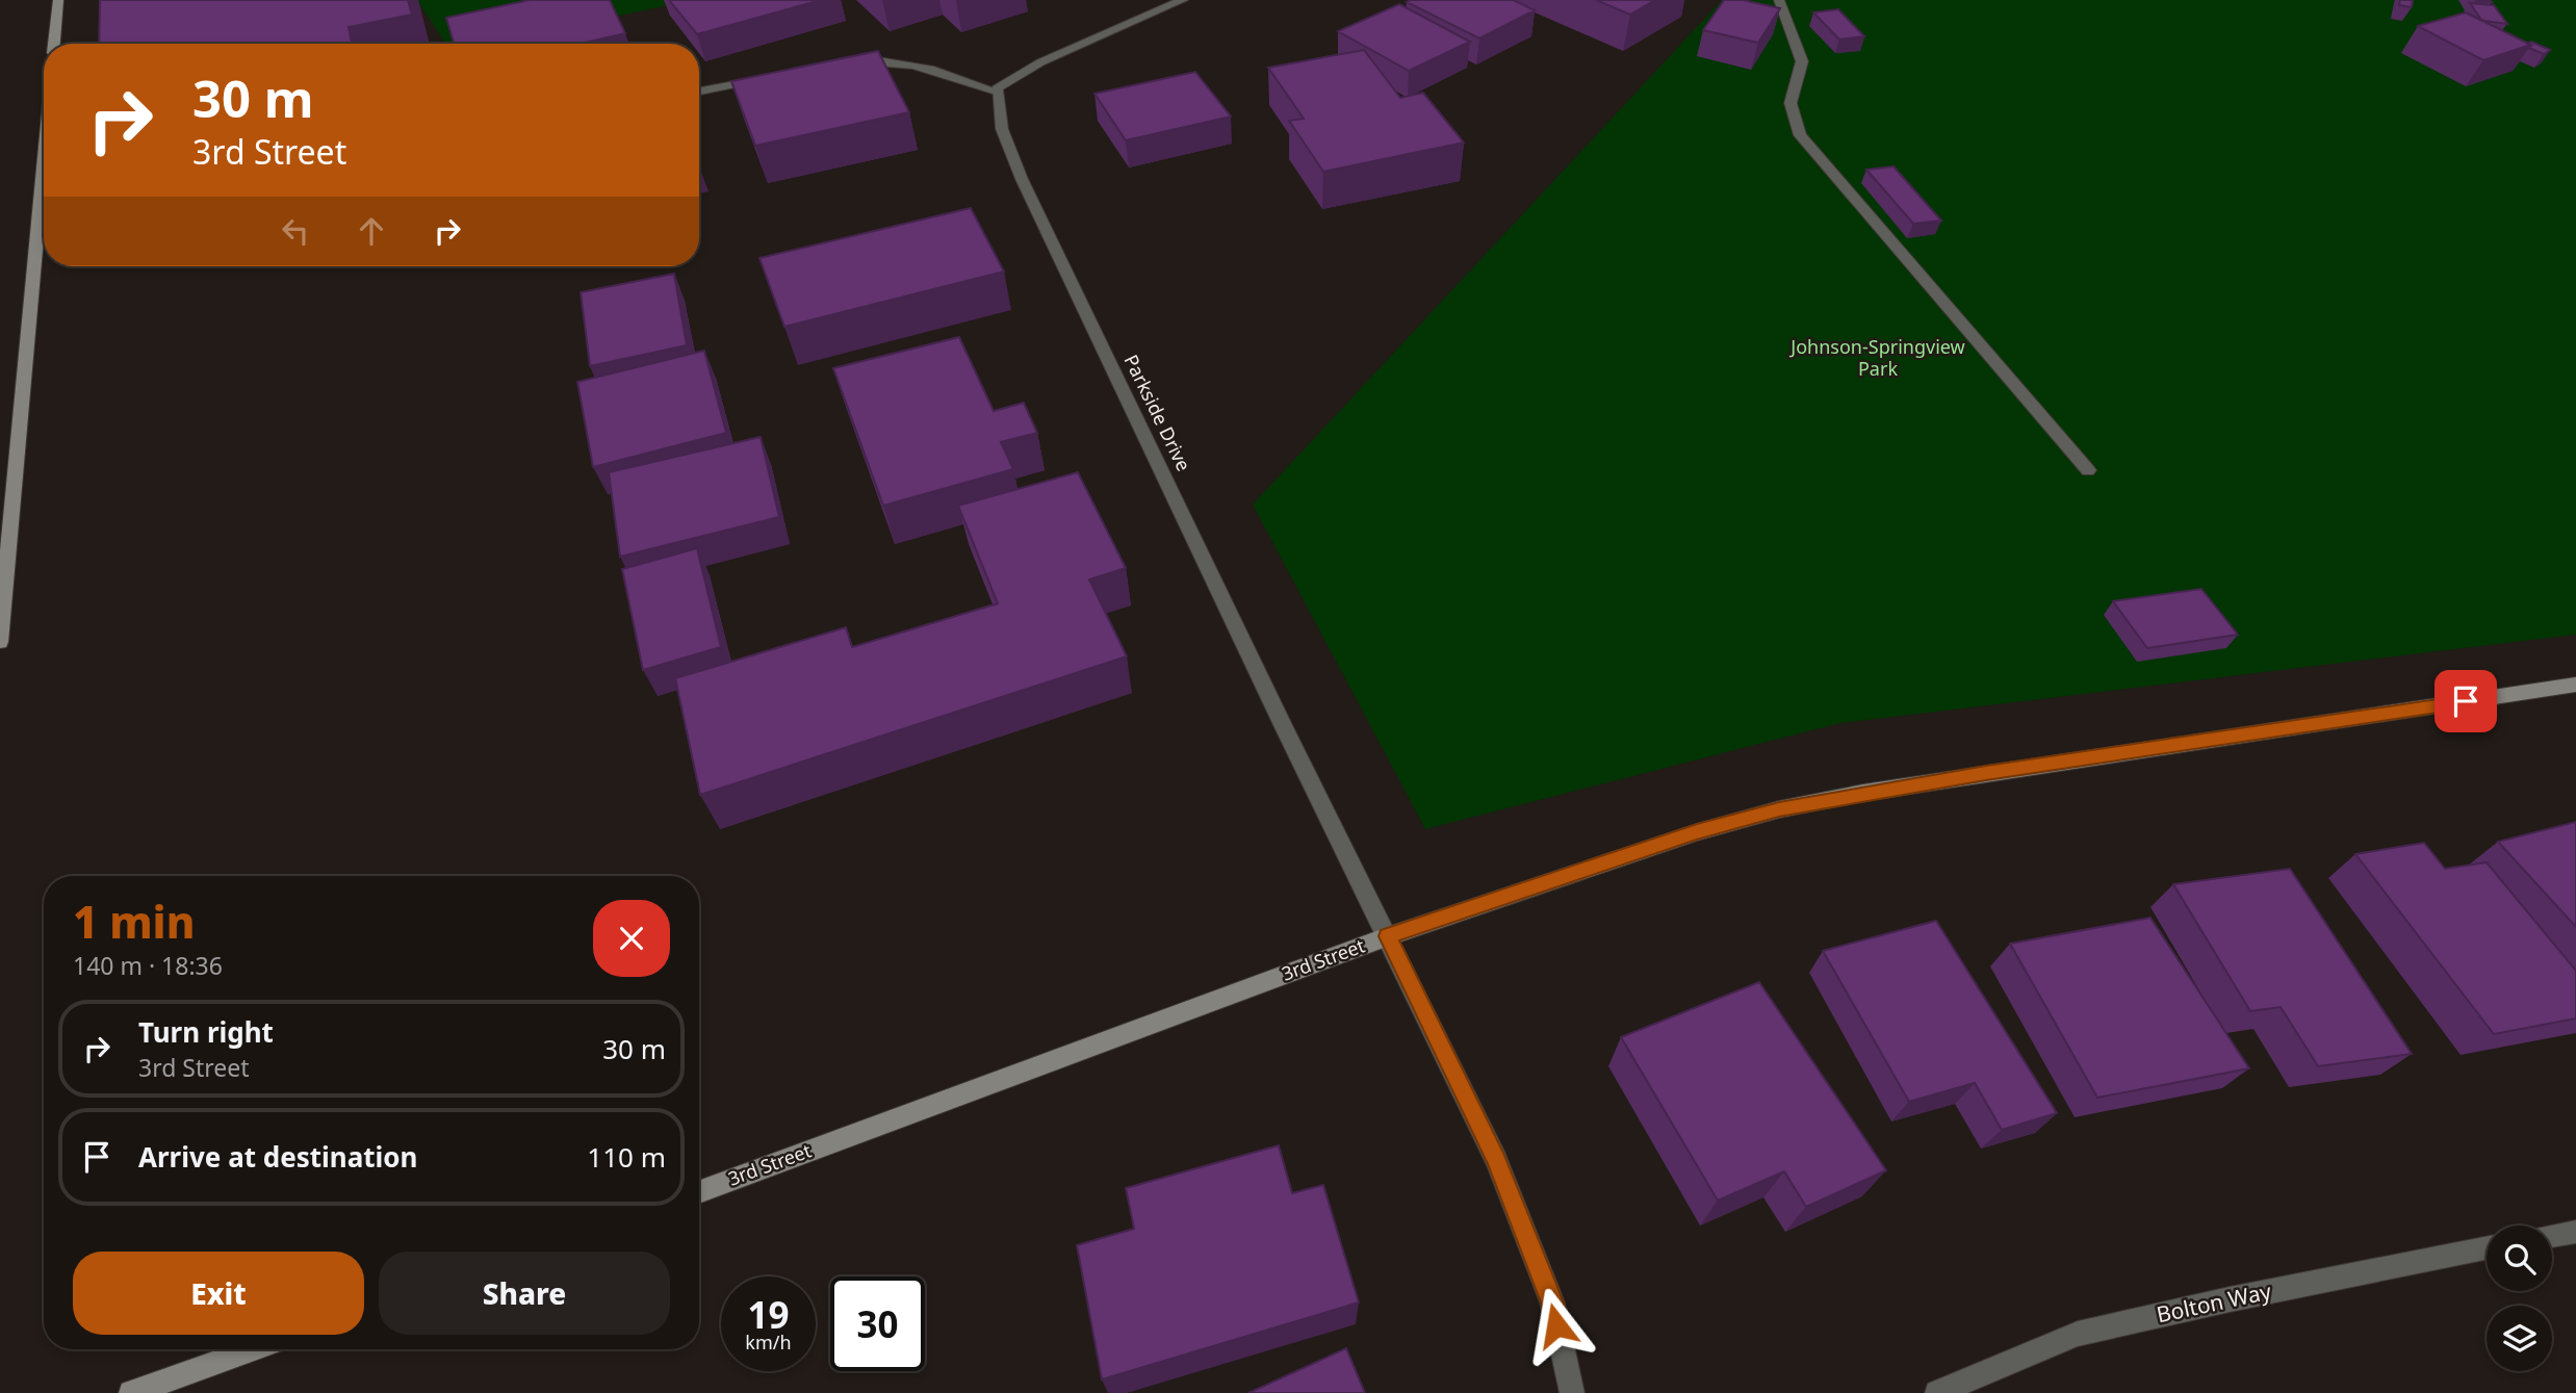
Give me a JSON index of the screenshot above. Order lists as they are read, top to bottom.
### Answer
{
  "streets": {
    "street": ["Parkside Drive", "3rd Street", "Bolton Way"]
  },
  "crossings": [
    ["Parkside Drive", "3rd Street"]
  ],
  "parks": ["Johnson-Springview Park"],
  "page": {
    "turn": ["30 m", "3rd Street"],
    "heading": ["1 min", "140 m · 18:36"],
    "list": [
      {
        "name": "Turn right",
        "note": "3rd Street",
        "value": "30 m"
      },
      {
        "name": "Arrive at destination",
        "value": "110 m"
      }
    ],
    "buttons": ["Exit", "Share"],
    "speed": "19 km/h",
    "limit": "30"
  }
}
